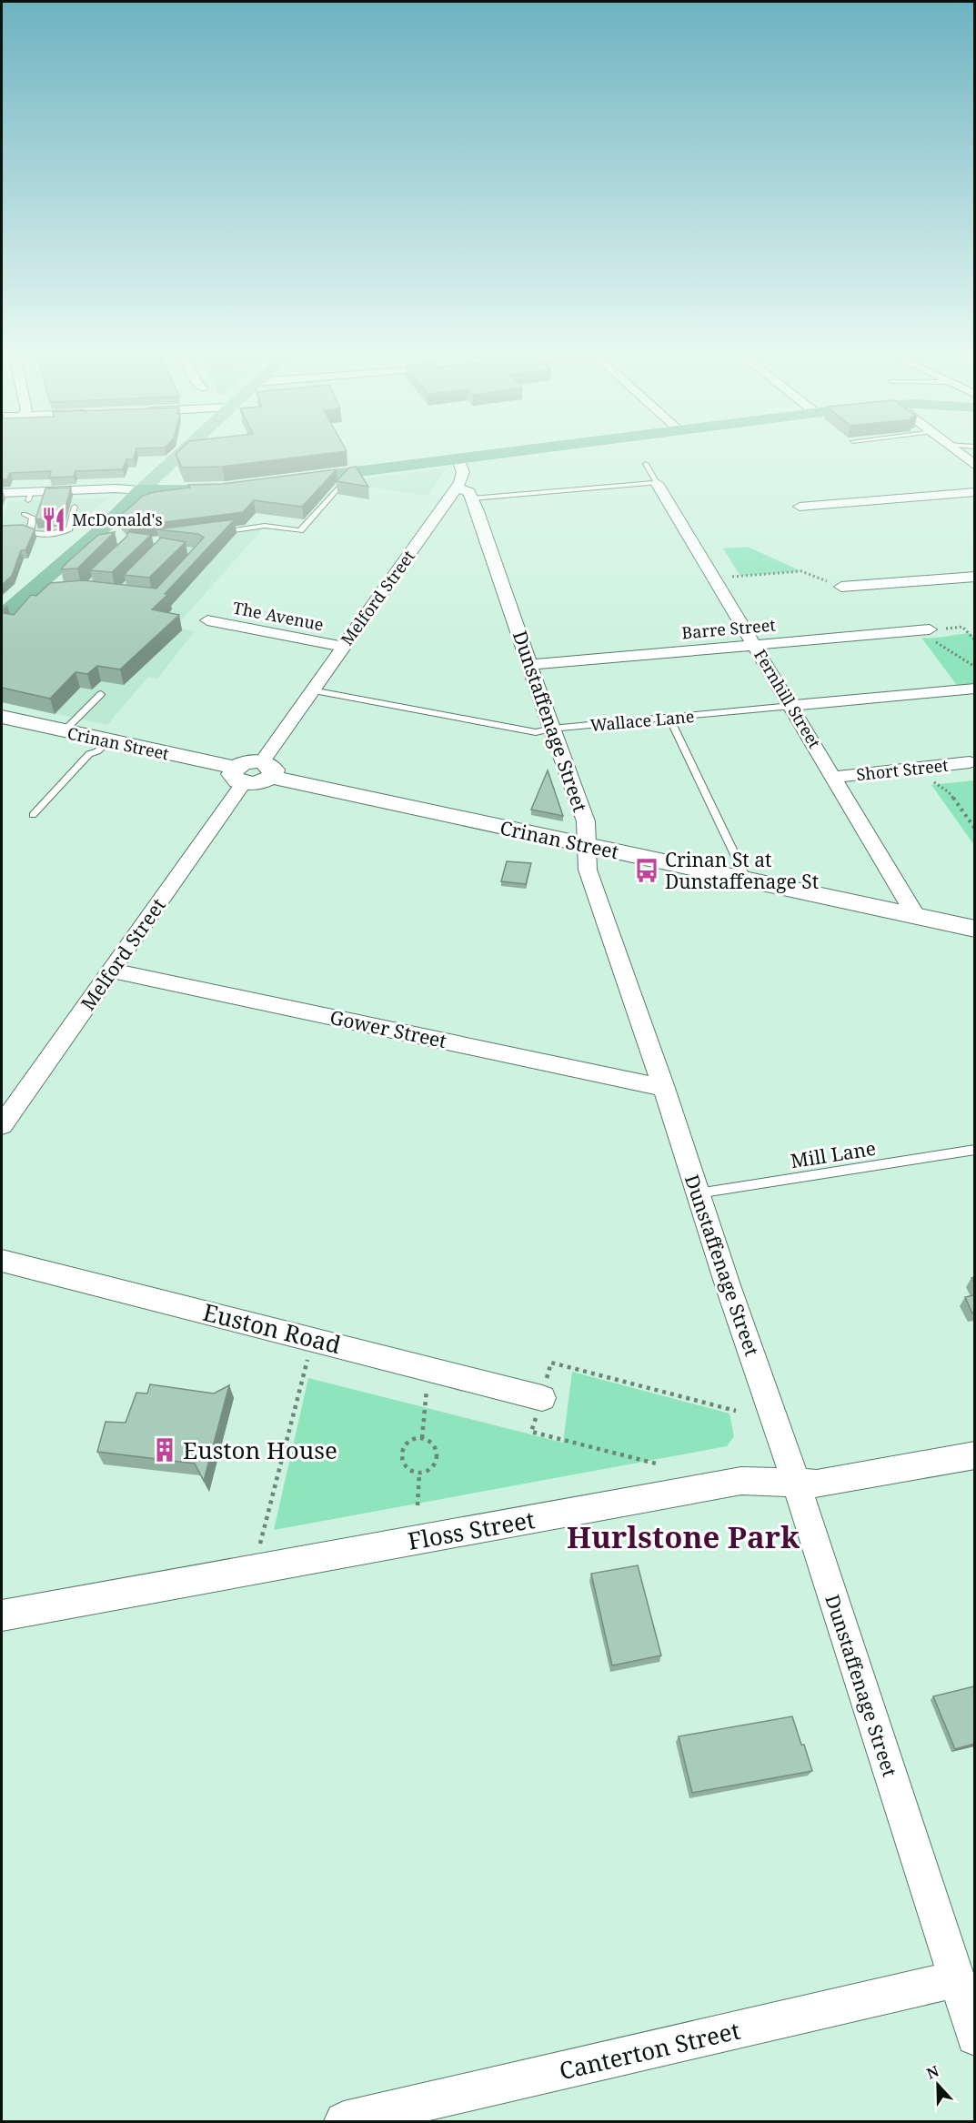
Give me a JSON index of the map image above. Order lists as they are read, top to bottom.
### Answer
{
  "streets": {
    "street": [
      "Melford Street",
      "The Avenue",
      "Barre Street",
      "Fernhill Street",
      "Wallace Lane",
      "Dunstaffenage Street",
      "Crinan Street",
      "Short Street",
      "Gower Street",
      "Euston Road",
      "Floss Street",
      "Canterton Street"
    ],
    "lane": ["Mill Lane"]
  },
  "crossings": [
    ["Melford Street", "The Avenue"],
    ["Melford Street", "Wallace Lane"],
    ["Melford Street", "Crinan Street"],
    ["Melford Street", "Gower Street"],
    ["Barre Street", "Fernhill Street"],
    ["Barre Street", "Dunstaffenage Street"],
    ["Fernhill Street", "Wallace Lane"],
    ["Fernhill Street", "Crinan Street"],
    ["Fernhill Street", "Short Street"],
    ["Wallace Lane", "Dunstaffenage Street"],
    ["Dunstaffenage Street", "Crinan Street"],
    ["Dunstaffenage Street", "Gower Street"],
    ["Dunstaffenage Street", "Mill Lane"],
    ["Dunstaffenage Street", "Floss Street"],
    ["Dunstaffenage Street", "Canterton Street"]
  ],
  "districts": ["Hurlstone Park"],
  "places": {
    "restaurant": ["McDonald's"],
    "bus stop": ["Crinan St at Dunstaffenage St"],
    "building": ["Euston House"]
  },
  "north": "top"
}
